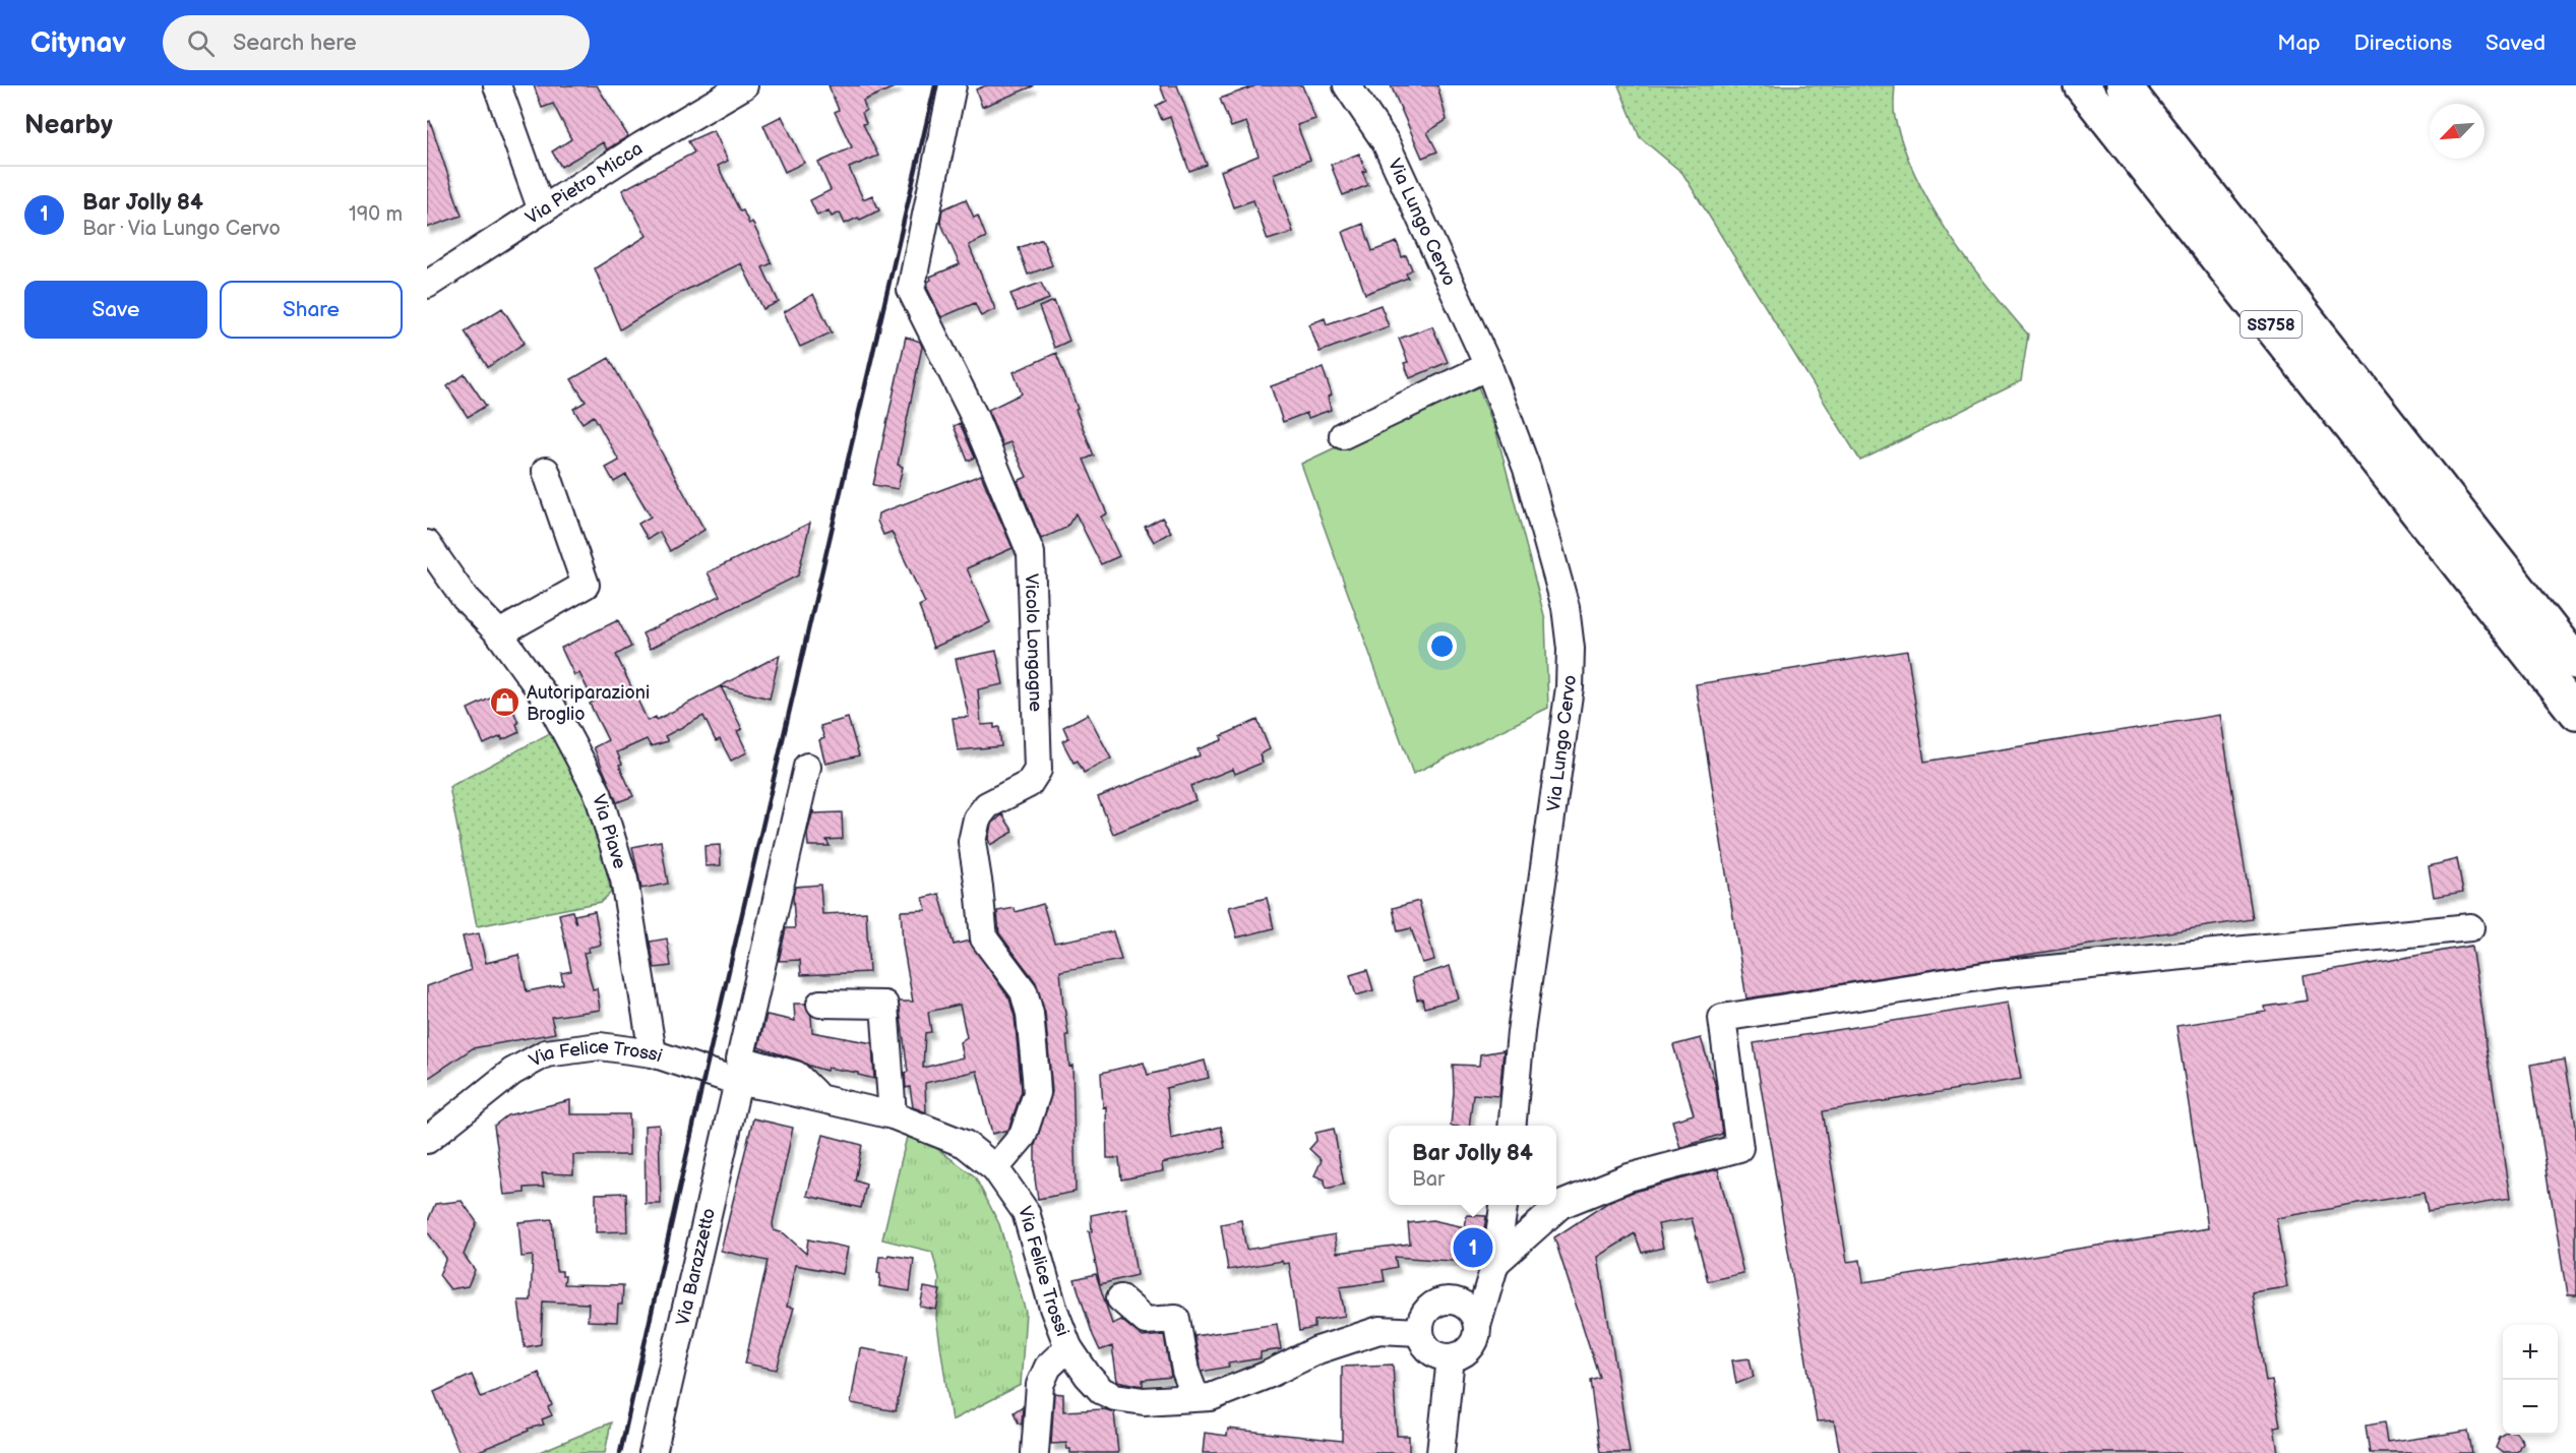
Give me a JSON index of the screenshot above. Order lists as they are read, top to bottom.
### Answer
{
  "streets": {
    "highway": ["SS758"],
    "street": [
      "Via Pietro Micca",
      "Via Lungo Cervo",
      "Vicolo Longagne",
      "Via Piave",
      "Via Felice Trossi",
      "Via Barazzetto"
    ]
  },
  "crossings": [
    ["Vicolo Longagne", "Via Felice Trossi"],
    ["Via Piave", "Via Felice Trossi"],
    ["Via Felice Trossi", "Via Barazzetto"]
  ],
  "places": {
    "shop": ["Autoriparazioni Broglio"]
  },
  "north": "bottom left",
  "page": {
    "header": "Citynav",
    "search": "Search here",
    "nav": ["Map", "Directions", "Saved"],
    "heading": "Nearby",
    "list": [
      {
        "mark": "1",
        "name": "Bar Jolly 84",
        "note": "Bar · Via Lungo Cervo",
        "value": "190 m"
      }
    ],
    "buttons": ["Save", "Share"],
    "popup": ["Bar Jolly 84", "Bar"],
    "pins": "1",
    "map_buttons": ["+", "−"]
  }
}
